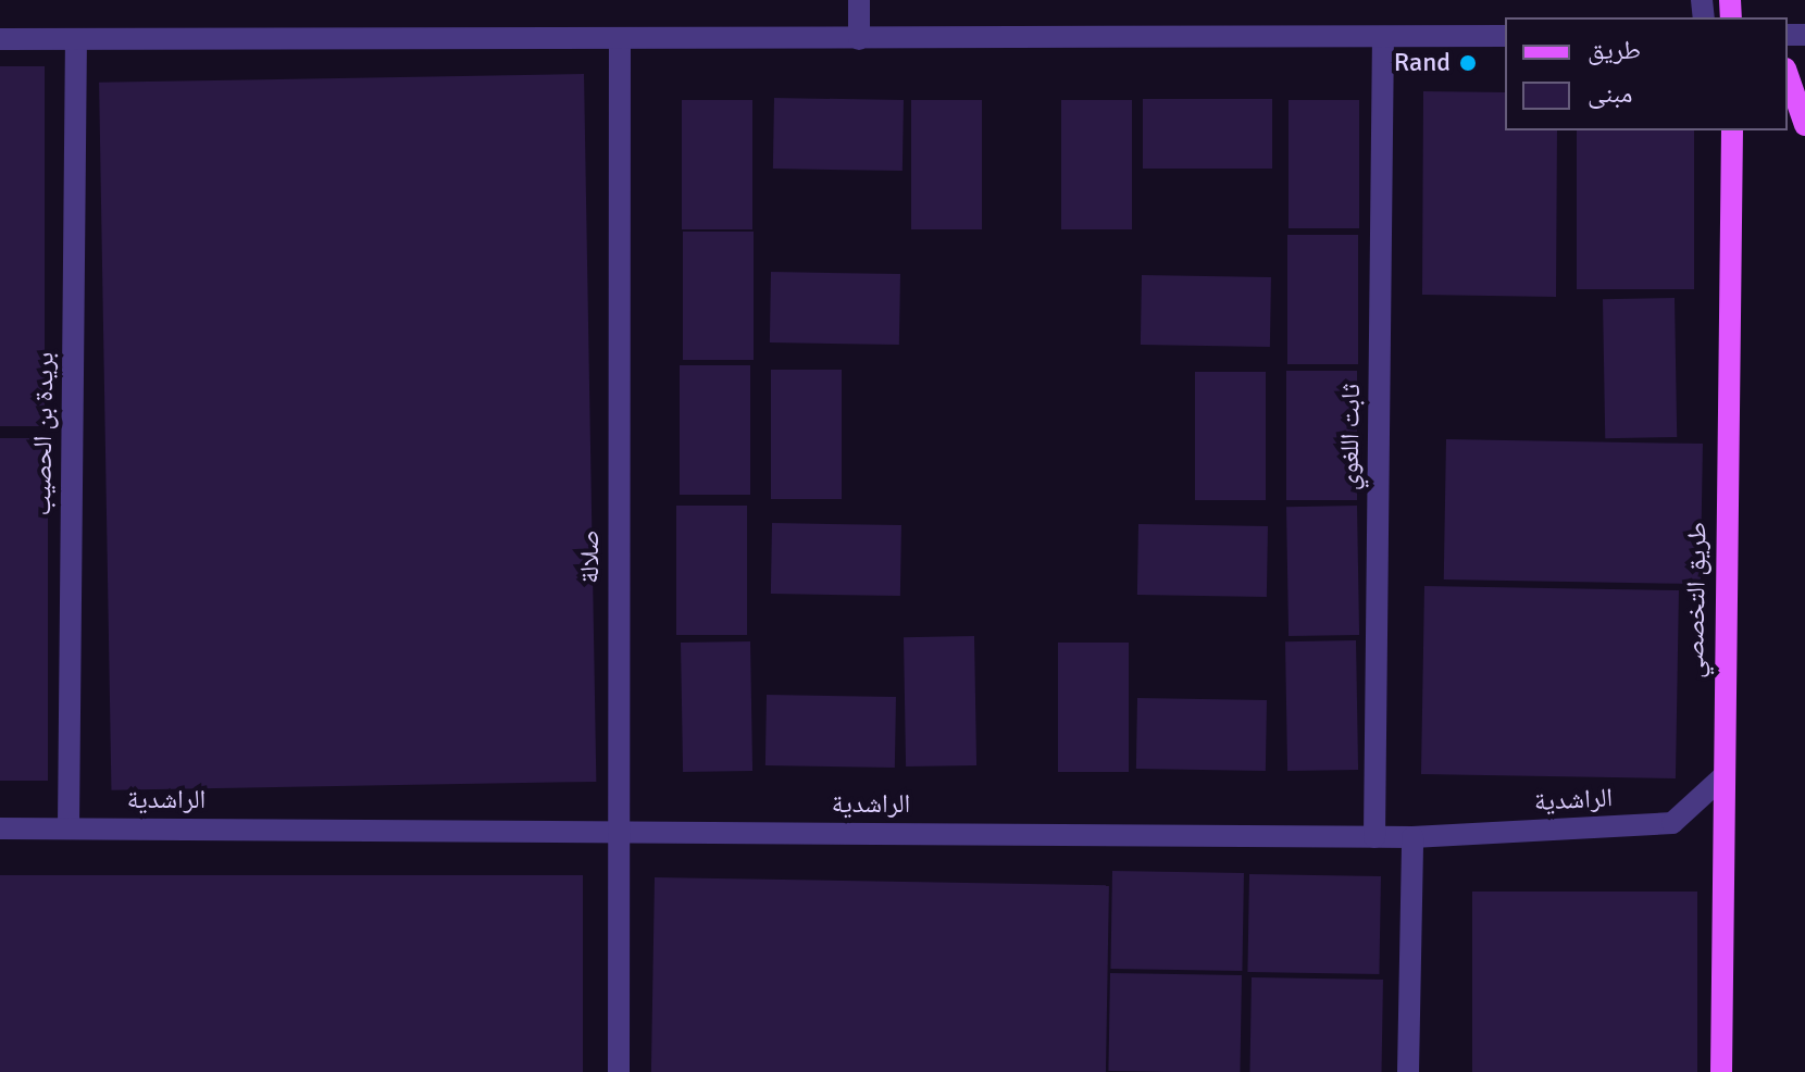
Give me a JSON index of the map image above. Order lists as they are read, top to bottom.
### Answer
{
  "streets": {
    "main road": ["طريق التخصصي"],
    "street": [
      "بريدة بن الحصيب",
      "ثابت اللغوي",
      "صلالة",
      "الراشدية"
    ]
  },
  "crossings": [
    ["بريدة بن الحصيب", "الراشدية"],
    ["ثابت اللغوي", "الراشدية"],
    ["صلالة", "الراشدية"],
    ["طريق التخصصي", "الراشدية"]
  ],
  "places": ["Rand"],
  "legend": ["طريق", "مبنى"]
}
